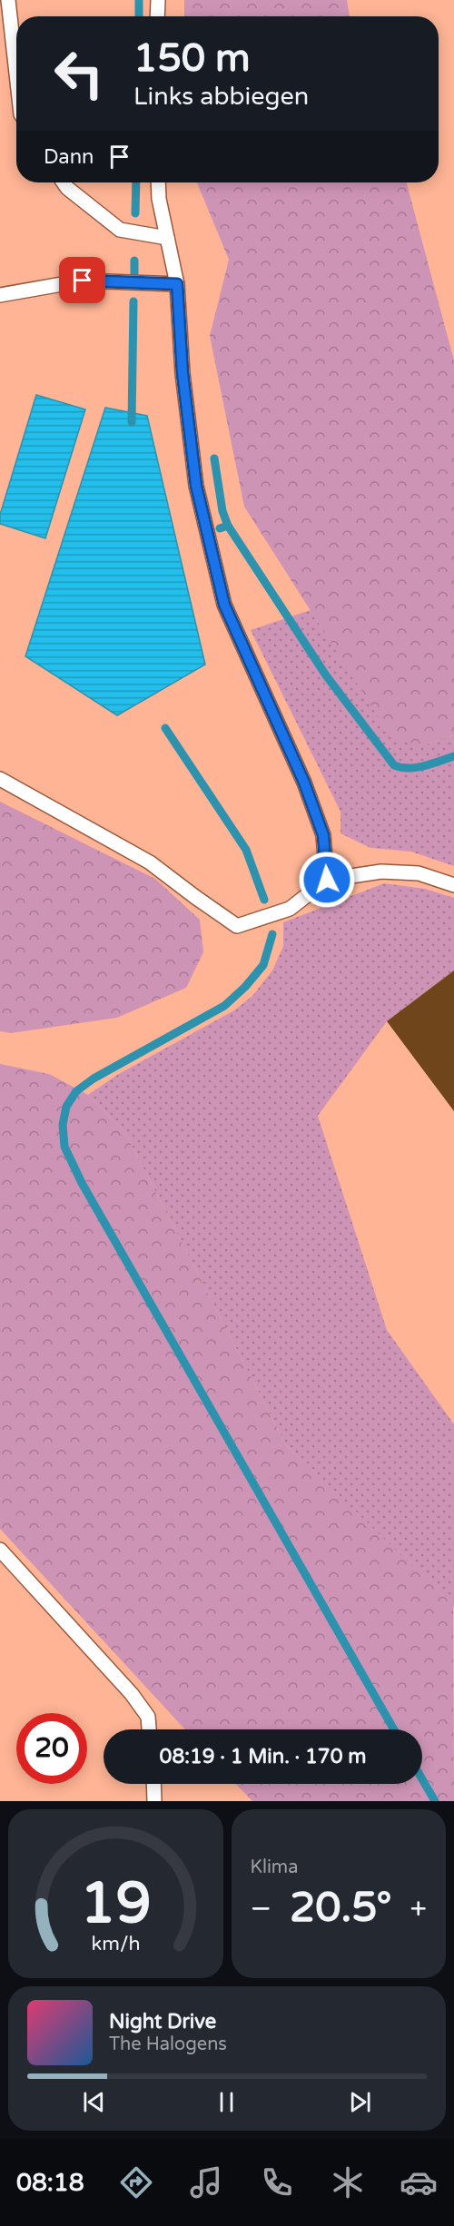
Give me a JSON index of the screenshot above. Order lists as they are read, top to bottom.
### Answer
{
  "page": {
    "turn": ["150 m", "Links abbiegen"],
    "then": "Dann",
    "limit": "20",
    "trip": "08:19 · 1 Min. · 170 m",
    "tile": "Klima",
    "heat": ["−", "20.5°", "+"],
    "song": ["Night Drive", "The Halogens"],
    "tabs": "08:18",
    "gauge": ["19", "km/h"]
  }
}
